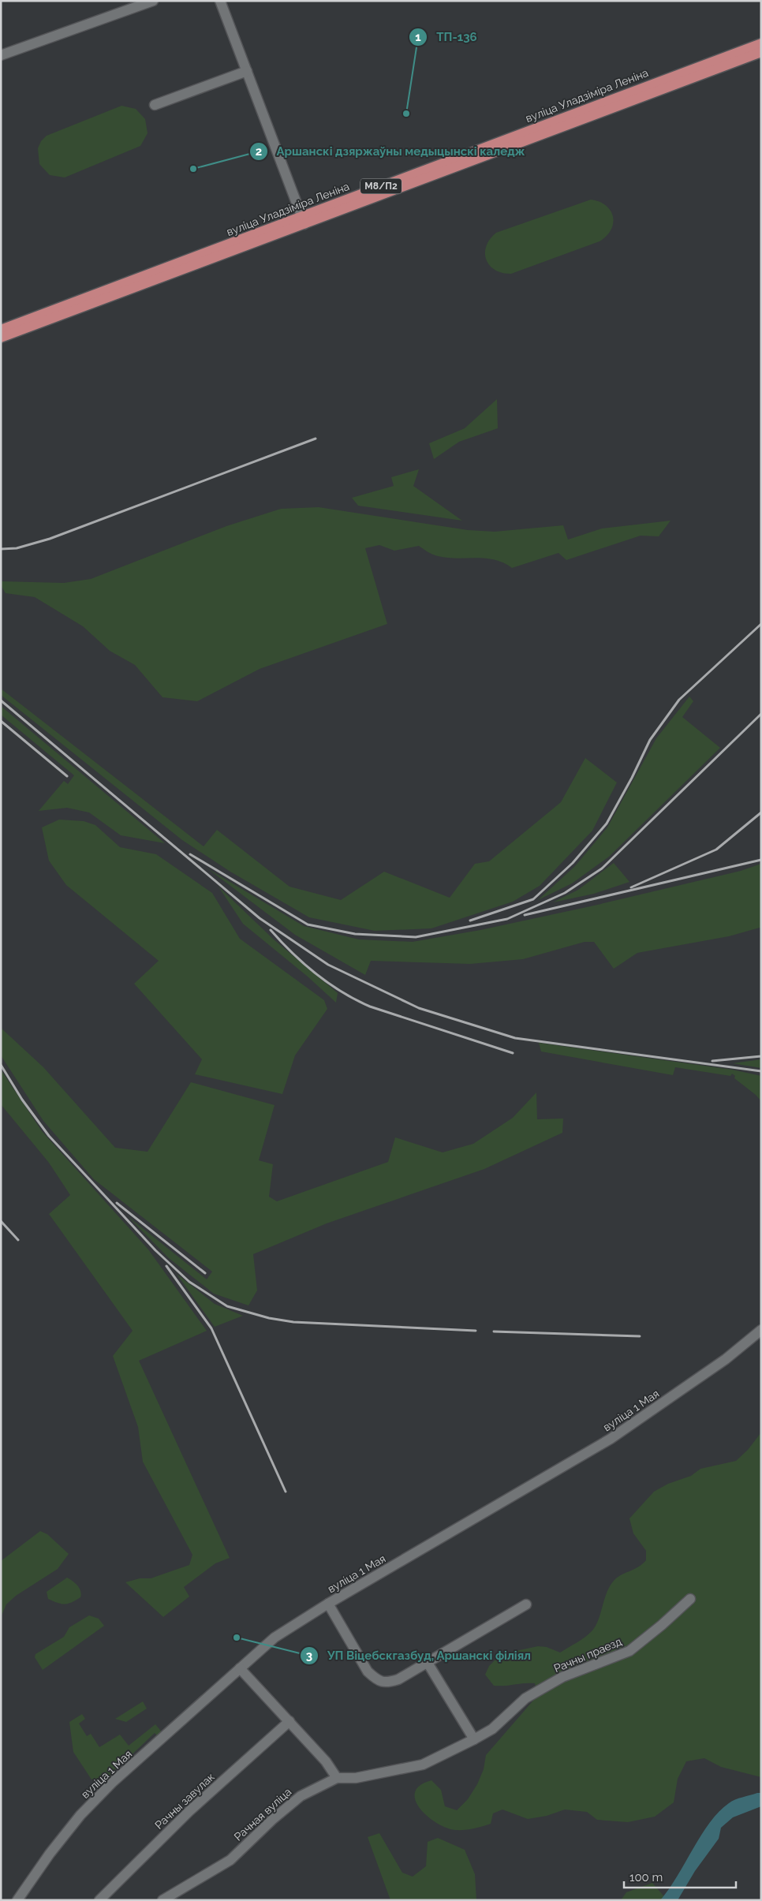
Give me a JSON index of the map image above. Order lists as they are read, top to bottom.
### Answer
{
  "streets": {
    "main road": ["вуліца Уладзіміра Леніна", "М8/П2"],
    "street": [
      "вуліца 1 Мая",
      "Рачны праезд",
      "Рачны завулак",
      "Рачная вуліца"
    ]
  },
  "crossings": [
    ["Рачны праезд", "Рачная вуліца"]
  ],
  "places": ["ТП-136", "Аршанскі дзяржаўны медыцынскі каледж", "УП Віцебскгазбуд, Аршанскі філіял"],
  "scale_bar": "100 m"
}
